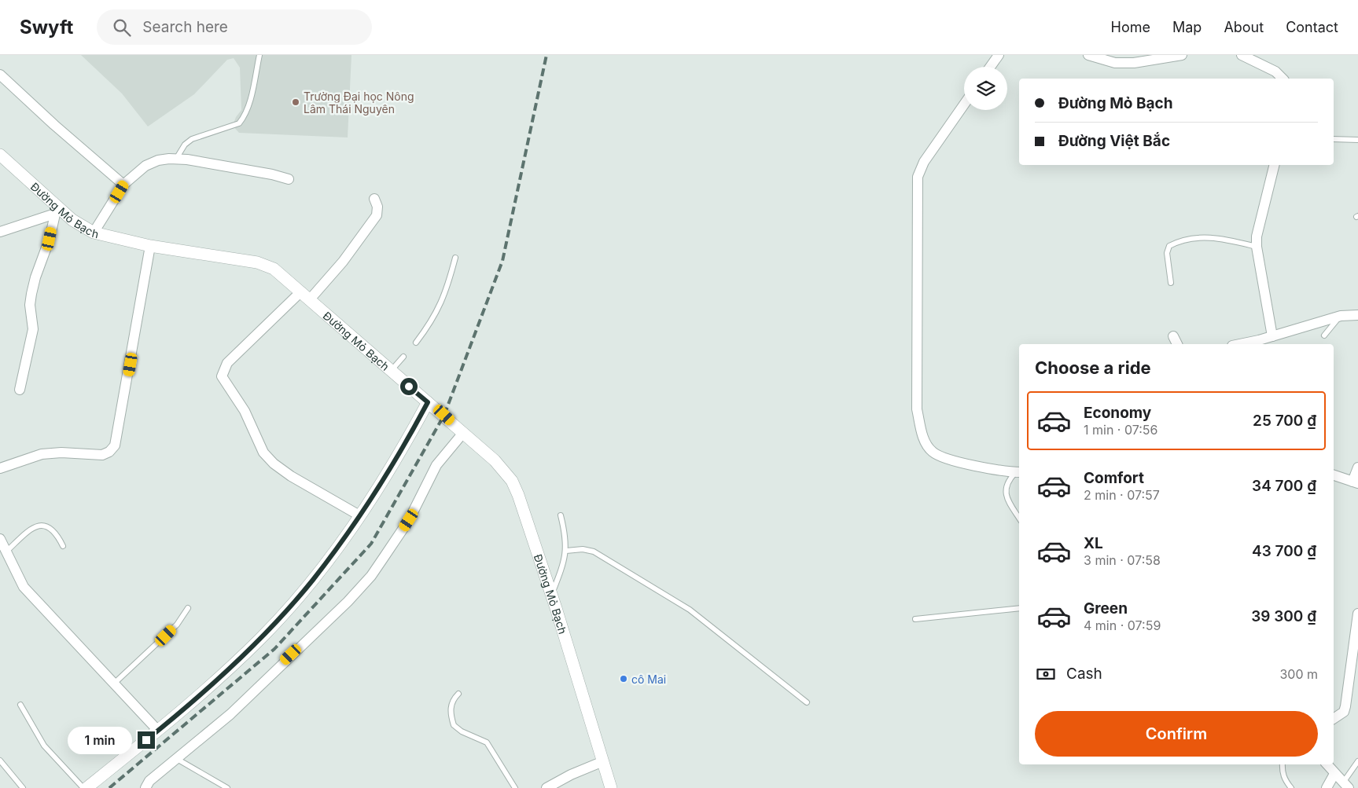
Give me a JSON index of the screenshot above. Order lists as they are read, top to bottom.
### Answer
{
  "streets": {
    "street": ["Đường Mỏ Bạch"]
  },
  "places": ["Trường Đại học Nông Lâm Thái Nguyên", "cô Mai"],
  "page": {
    "header": "Swyft",
    "search": "Search here",
    "nav": [
      "Home",
      "Map",
      "About",
      "Contact"
    ],
    "banner": ["Đường Mỏ Bạch", "Đường Việt Bắc"],
    "heading": "Choose a ride",
    "list": [
      {
        "name": "Economy",
        "note": "1 min · 07:56",
        "value": "25 700 ₫"
      },
      {
        "name": "Comfort",
        "note": "2 min · 07:57",
        "value": "34 700 ₫"
      },
      {
        "name": "XL",
        "note": "3 min · 07:58",
        "value": "43 700 ₫"
      },
      {
        "name": "Green",
        "note": "4 min · 07:59",
        "value": "39 300 ₫"
      }
    ],
    "pay": ["Cash", "300 m"],
    "buttons": "Confirm",
    "bubble": "1 min"
  }
}
